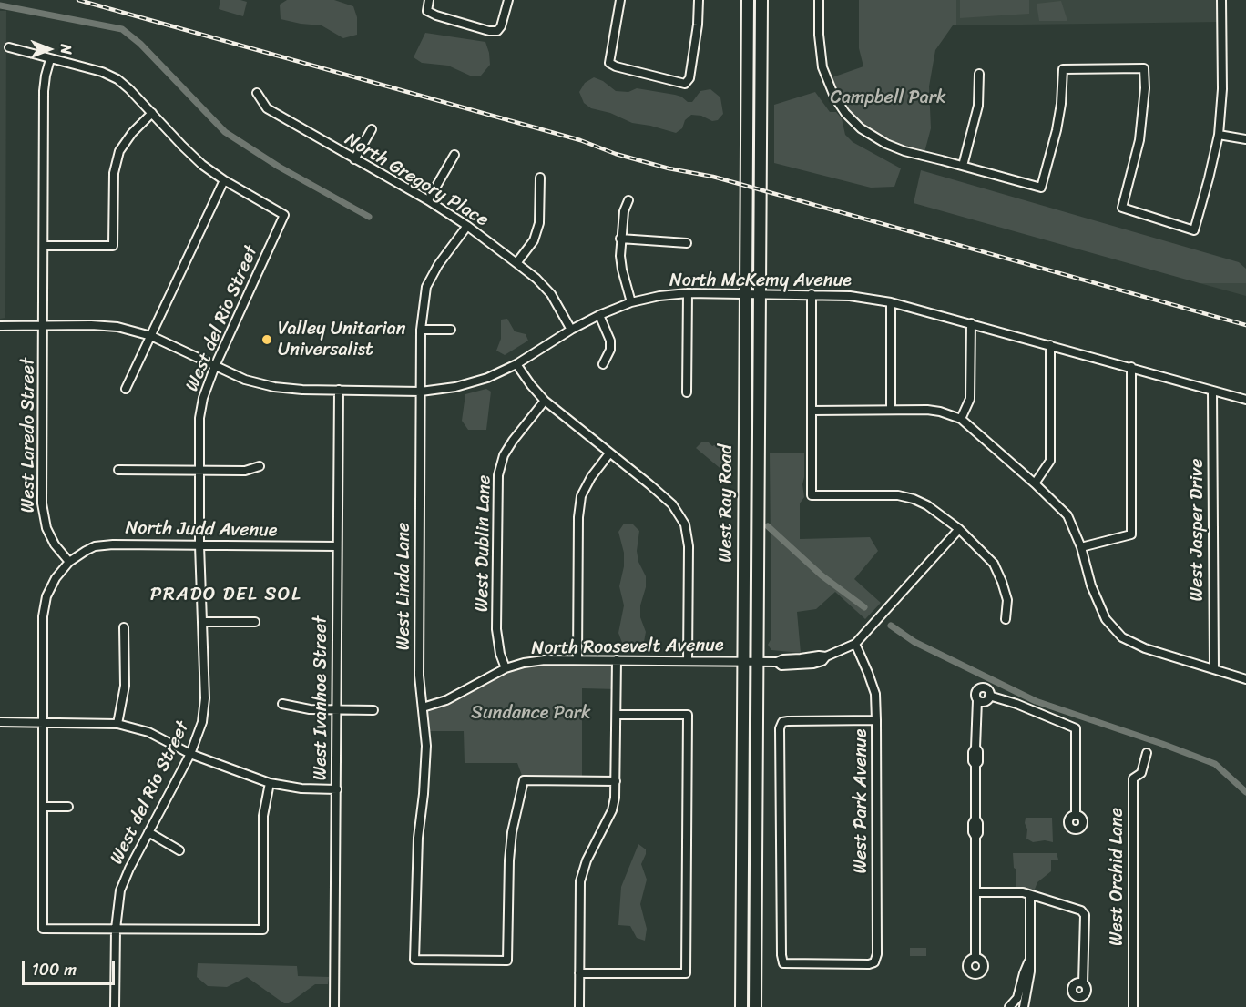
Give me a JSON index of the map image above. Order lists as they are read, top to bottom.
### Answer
{
  "streets": {
    "main road": ["West Ray Road"],
    "street": [
      "North Gregory Place",
      "North McKemy Avenue",
      "West del Rio Street",
      "West Laredo Street",
      "North Judd Avenue",
      "West Jasper Drive",
      "West Dublin Lane",
      "West Linda Lane",
      "North Roosevelt Avenue",
      "West Ivanhoe Street",
      "West Park Avenue",
      "West Orchid Lane"
    ]
  },
  "crossings": [
    ["North Gregory Place", "North McKemy Avenue"],
    ["North Gregory Place", "West Linda Lane"],
    ["North McKemy Avenue", "West del Rio Street"],
    ["North McKemy Avenue", "West Laredo Street"],
    ["North McKemy Avenue", "West Ray Road"],
    ["North McKemy Avenue", "West Jasper Drive"],
    ["North McKemy Avenue", "West Linda Lane"],
    ["North McKemy Avenue", "West Ivanhoe Street"],
    ["West del Rio Street", "North Judd Avenue"],
    ["West Laredo Street", "North Judd Avenue"],
    ["West Ray Road", "North Roosevelt Avenue"],
    ["North Judd Avenue", "West Ivanhoe Street"],
    ["West Dublin Lane", "North Roosevelt Avenue"],
    ["West Linda Lane", "North Roosevelt Avenue"],
    ["North Roosevelt Avenue", "West Park Avenue"]
  ],
  "districts": ["PRADO DEL SOL"],
  "parks": ["Campbell Park", "Sundance Park"],
  "places": ["Valley Unitarian Universalist"],
  "scale_bar": "100 m",
  "north": "right"
}
